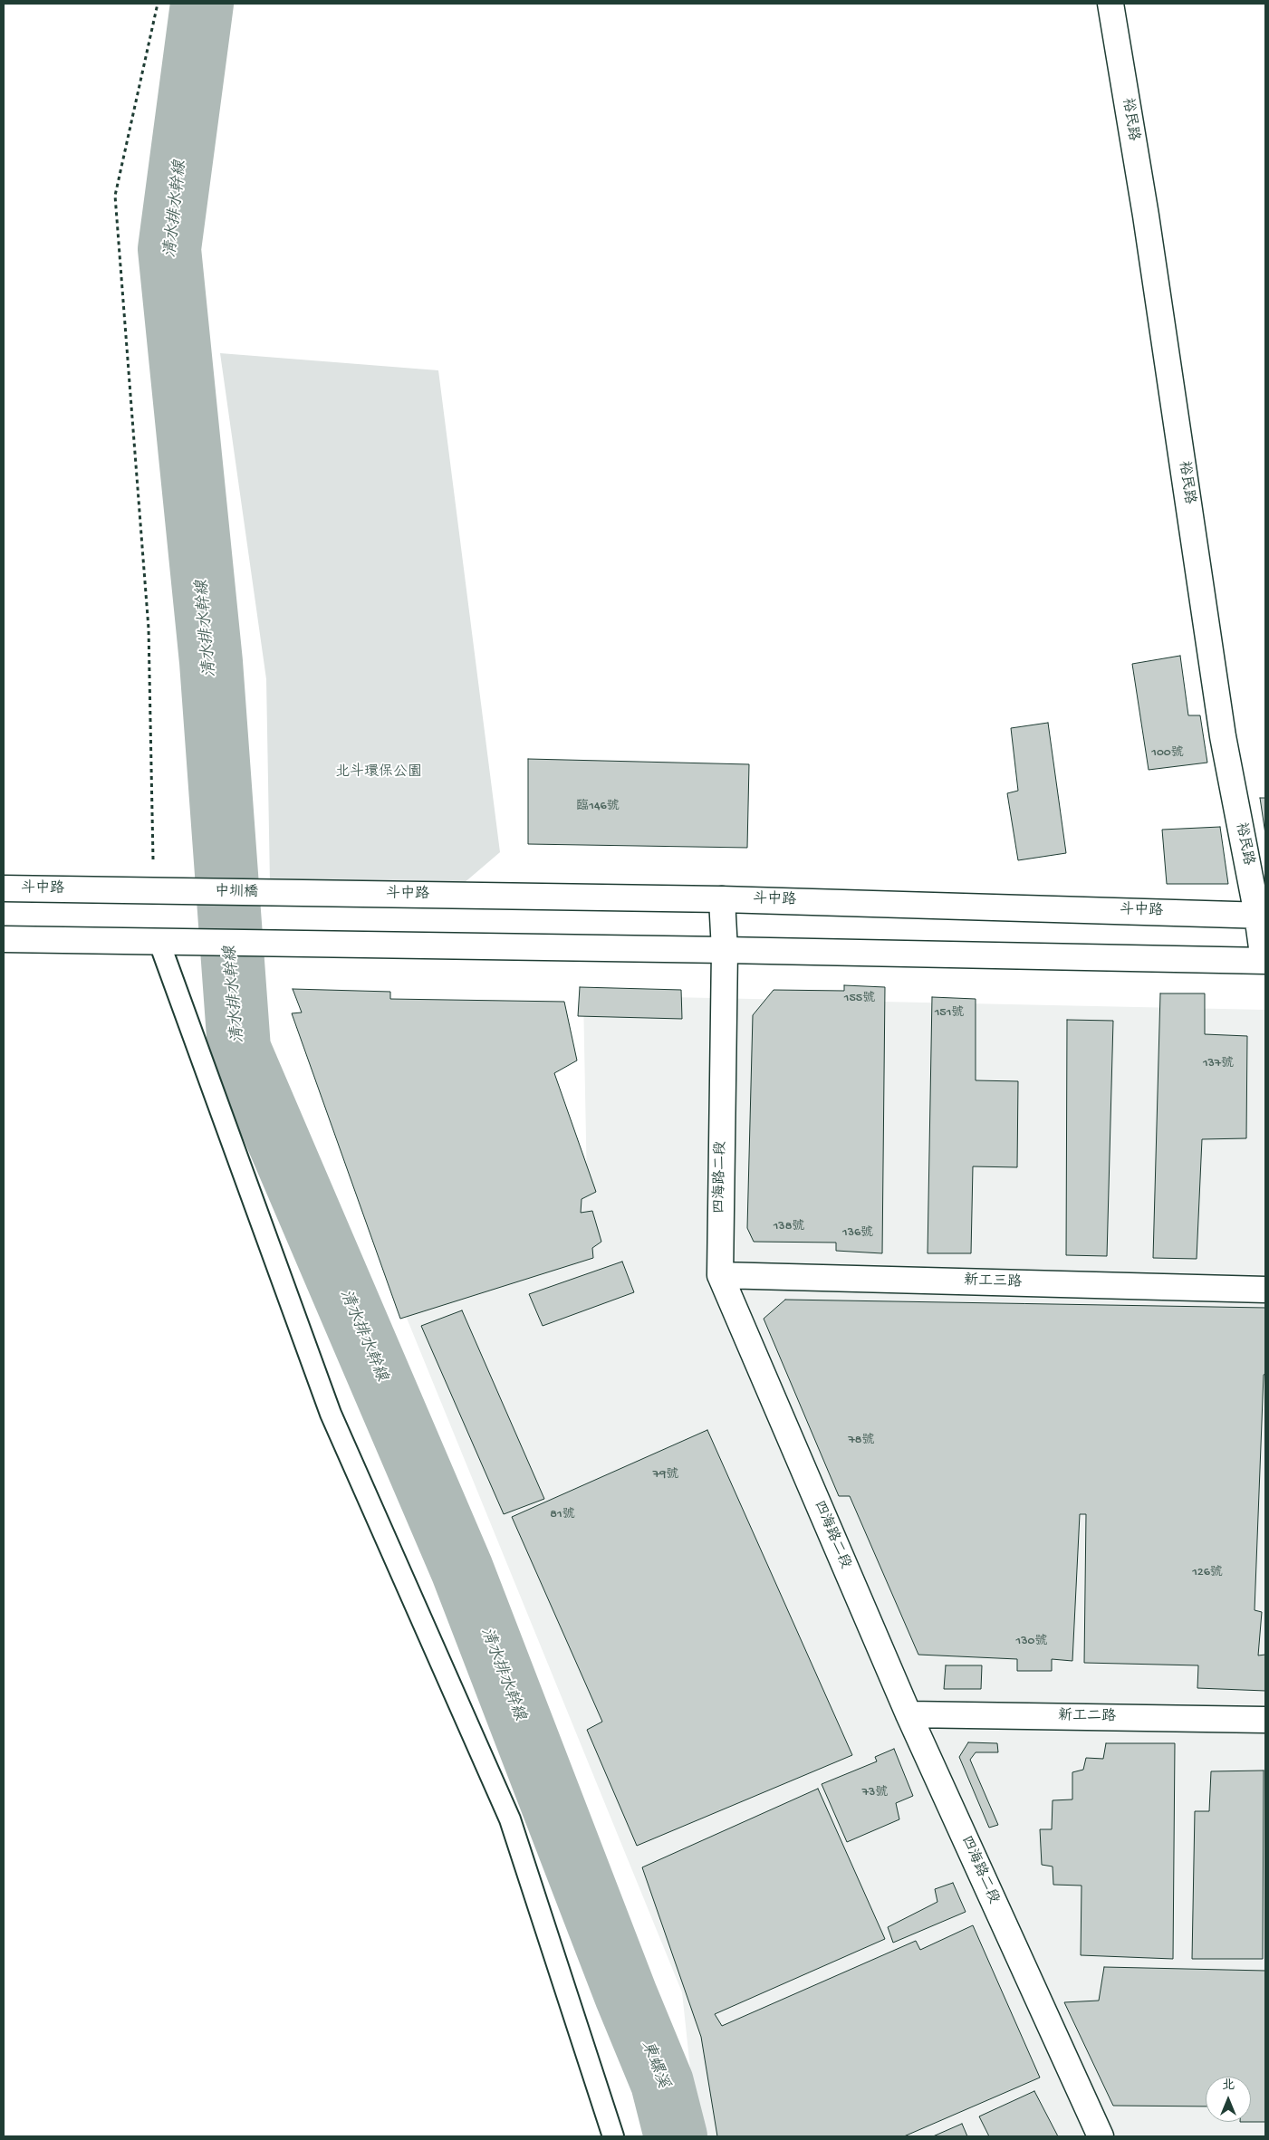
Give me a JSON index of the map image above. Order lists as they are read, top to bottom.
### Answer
{
  "streets": {
    "street": [
      "裕民路",
      "斗中路",
      "中圳橋",
      "四海路二段",
      "新工三路",
      "新工二路"
    ]
  },
  "crossings": [
    ["裕民路", "斗中路"],
    ["斗中路", "中圳橋"],
    ["斗中路", "四海路二段"],
    ["四海路二段", "新工三路"],
    ["四海路二段", "新工二路"]
  ],
  "water": ["清水排水幹線", "東螺溪"],
  "parks": ["北斗環保公園"],
  "house_numbers": [
    "100號",
    "臨146號",
    "155號",
    "151號",
    "137號",
    "138號",
    "136號",
    "78號",
    "79號",
    "81號",
    "126號",
    "130號",
    "73號"
  ],
  "north": "top"
}
